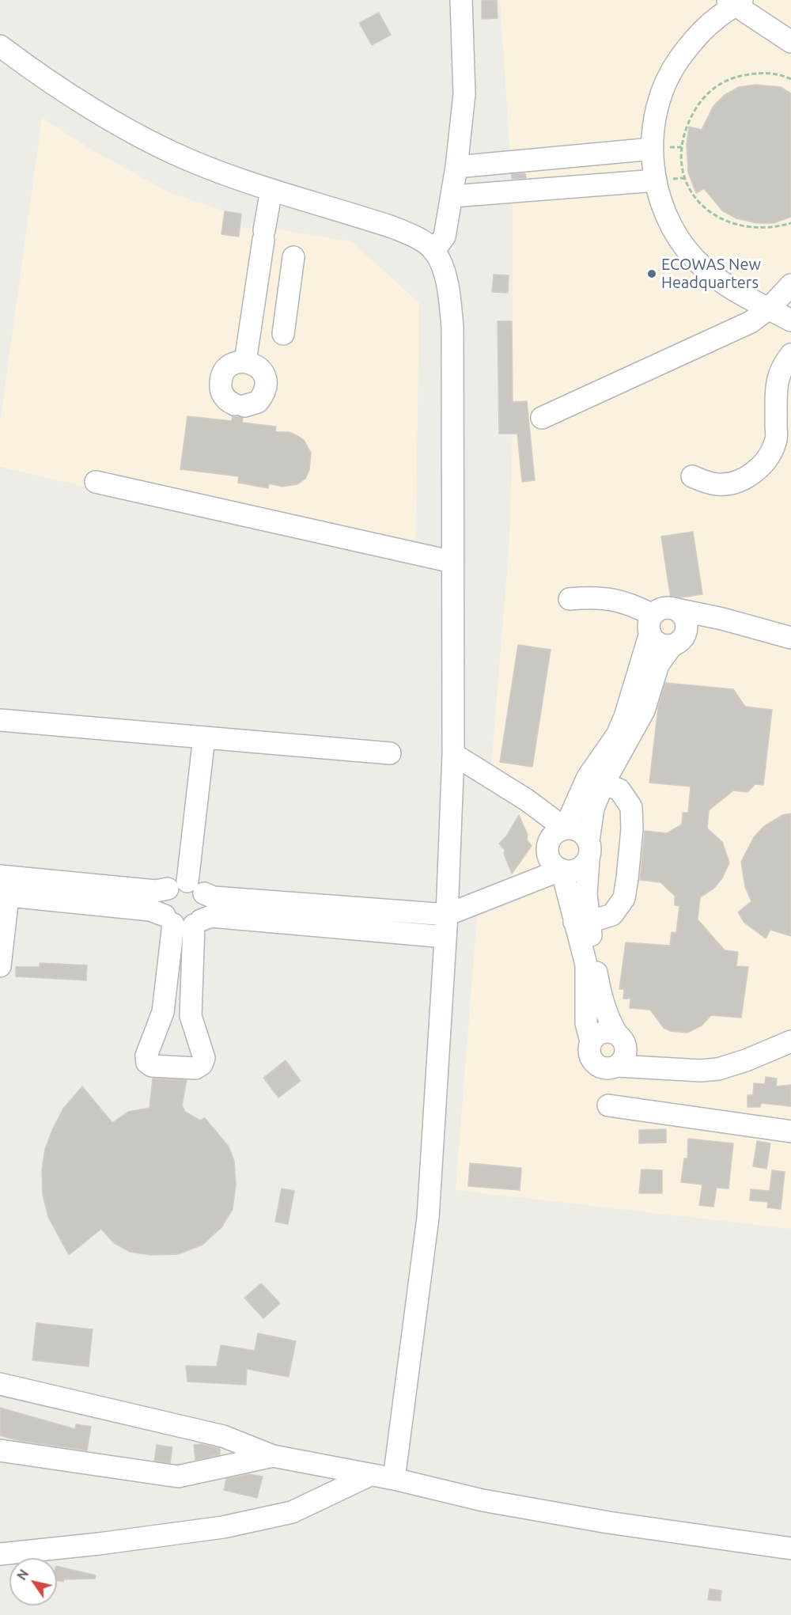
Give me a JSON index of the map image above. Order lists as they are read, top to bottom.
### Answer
{
  "places": ["ECOWAS New Headquarters"],
  "north": "top left"
}
